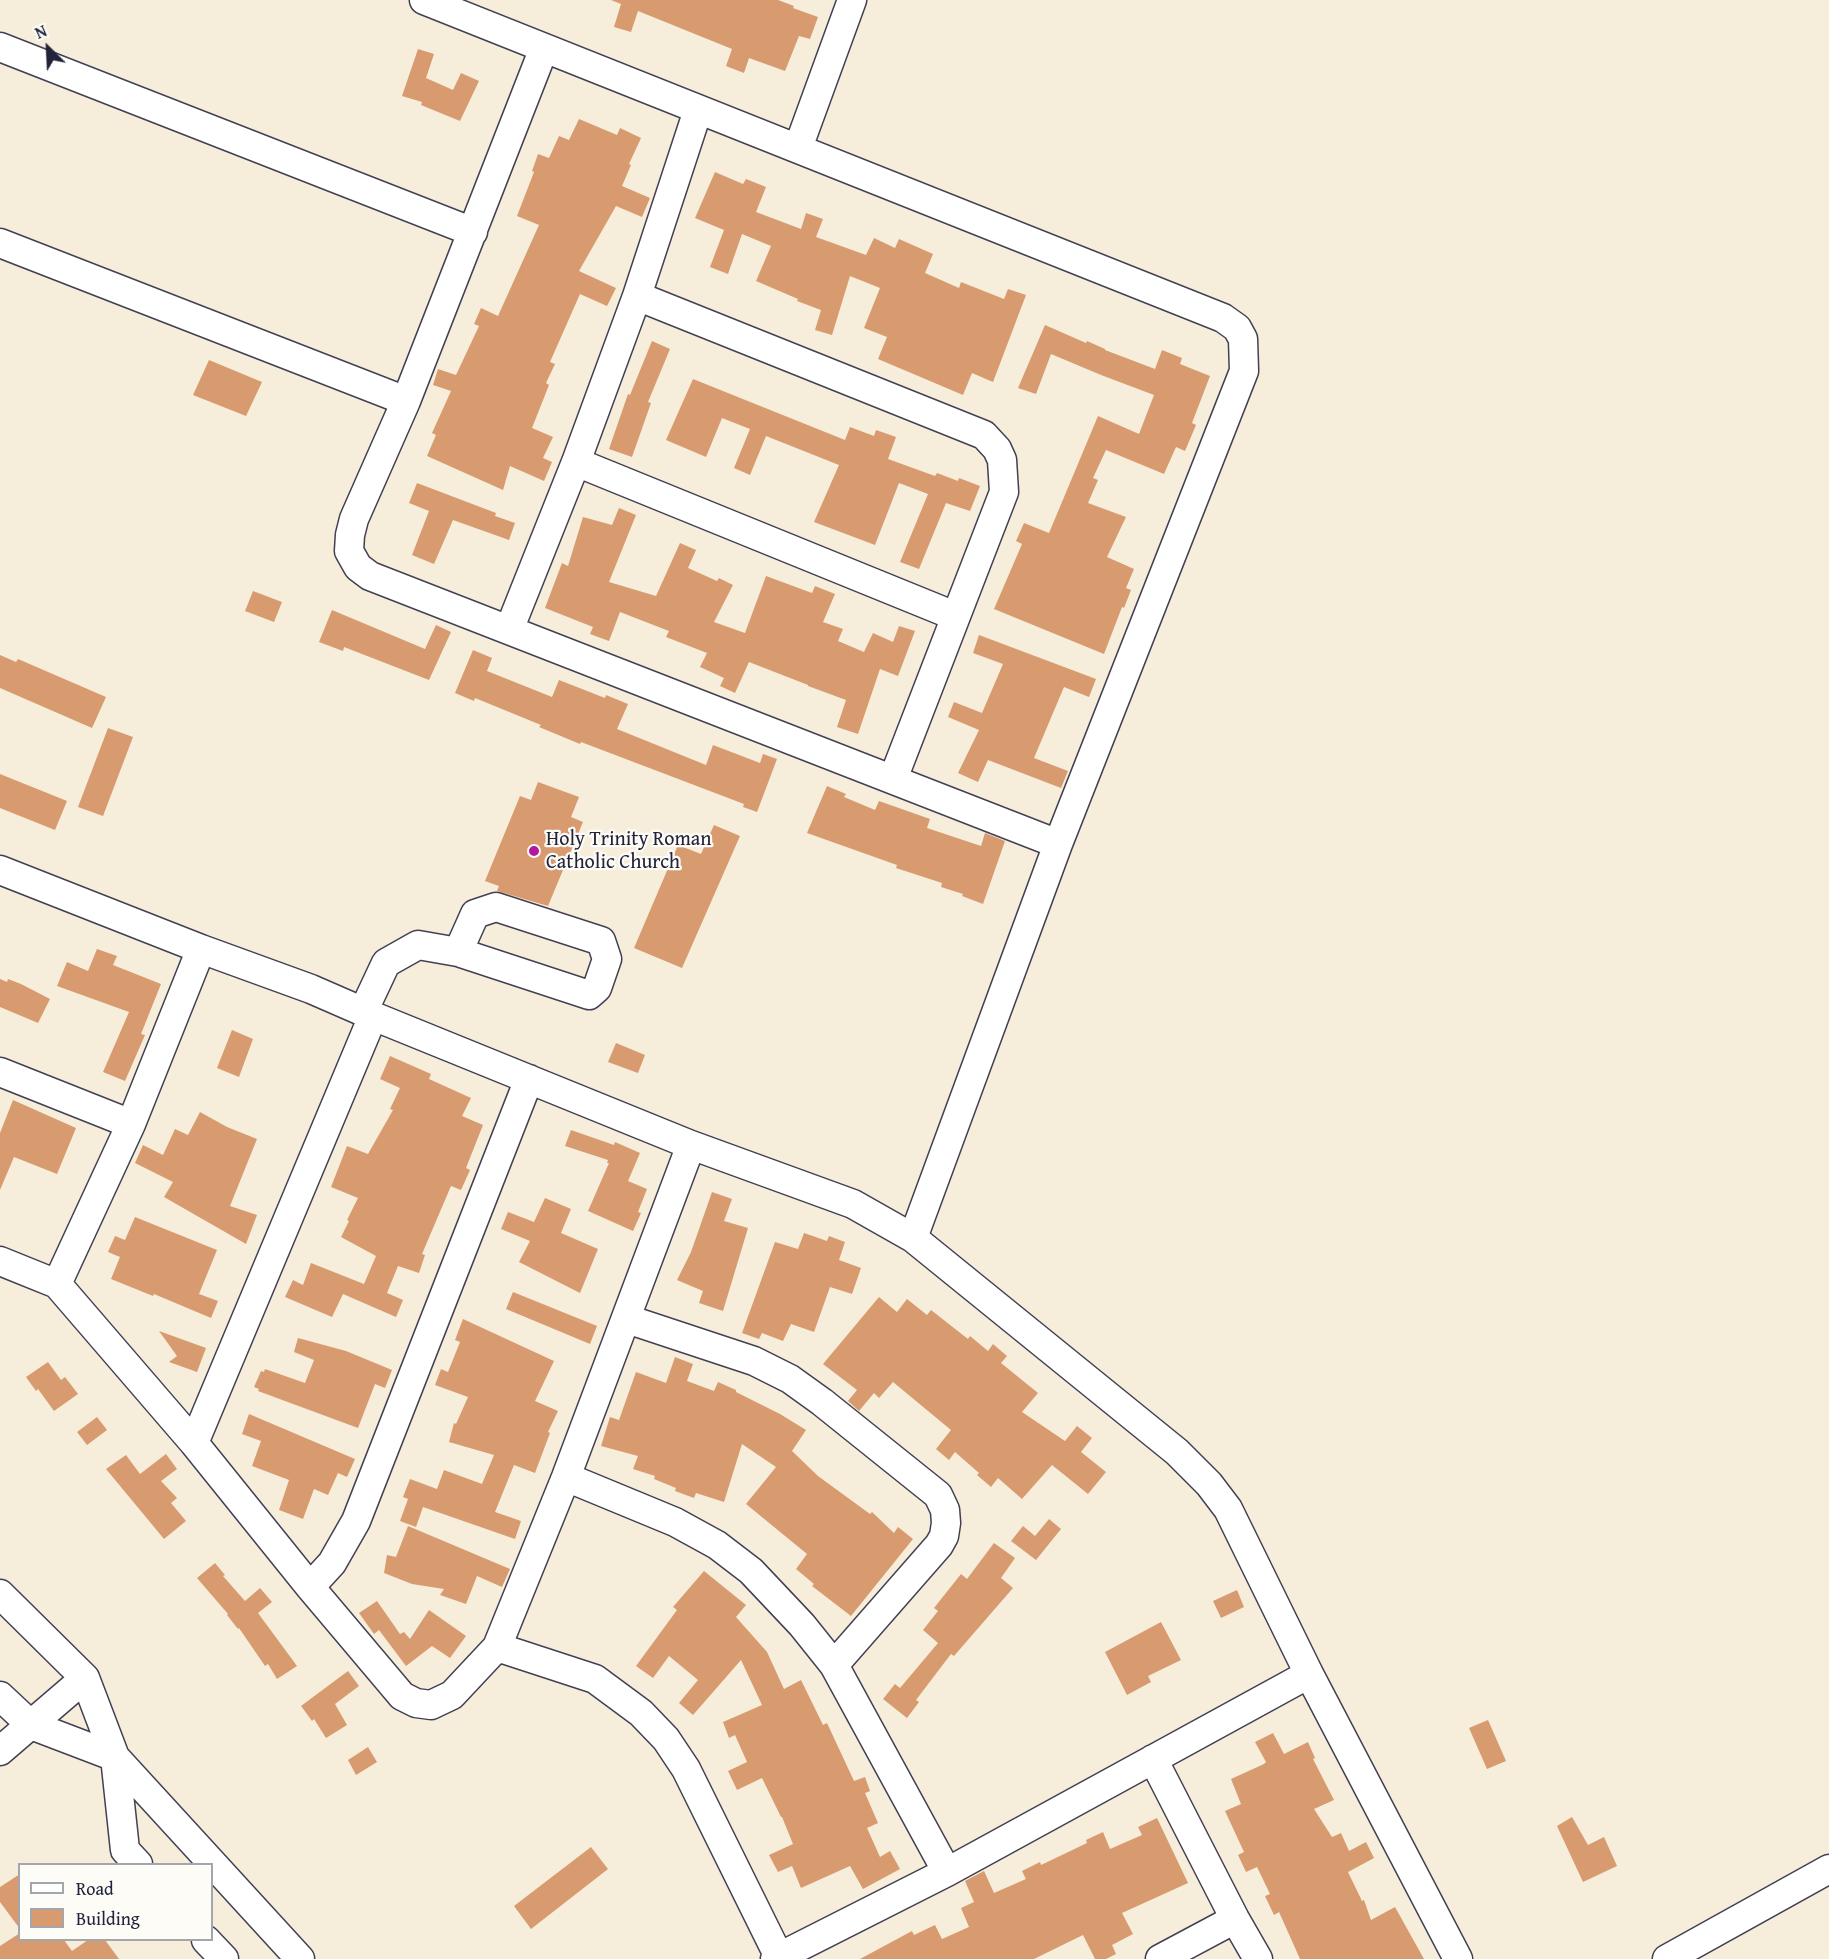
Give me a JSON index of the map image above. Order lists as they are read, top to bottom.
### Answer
{
  "places": ["Holy Trinity Roman Catholic Church"],
  "legend": ["Road", "Building"],
  "north": "top left"
}
